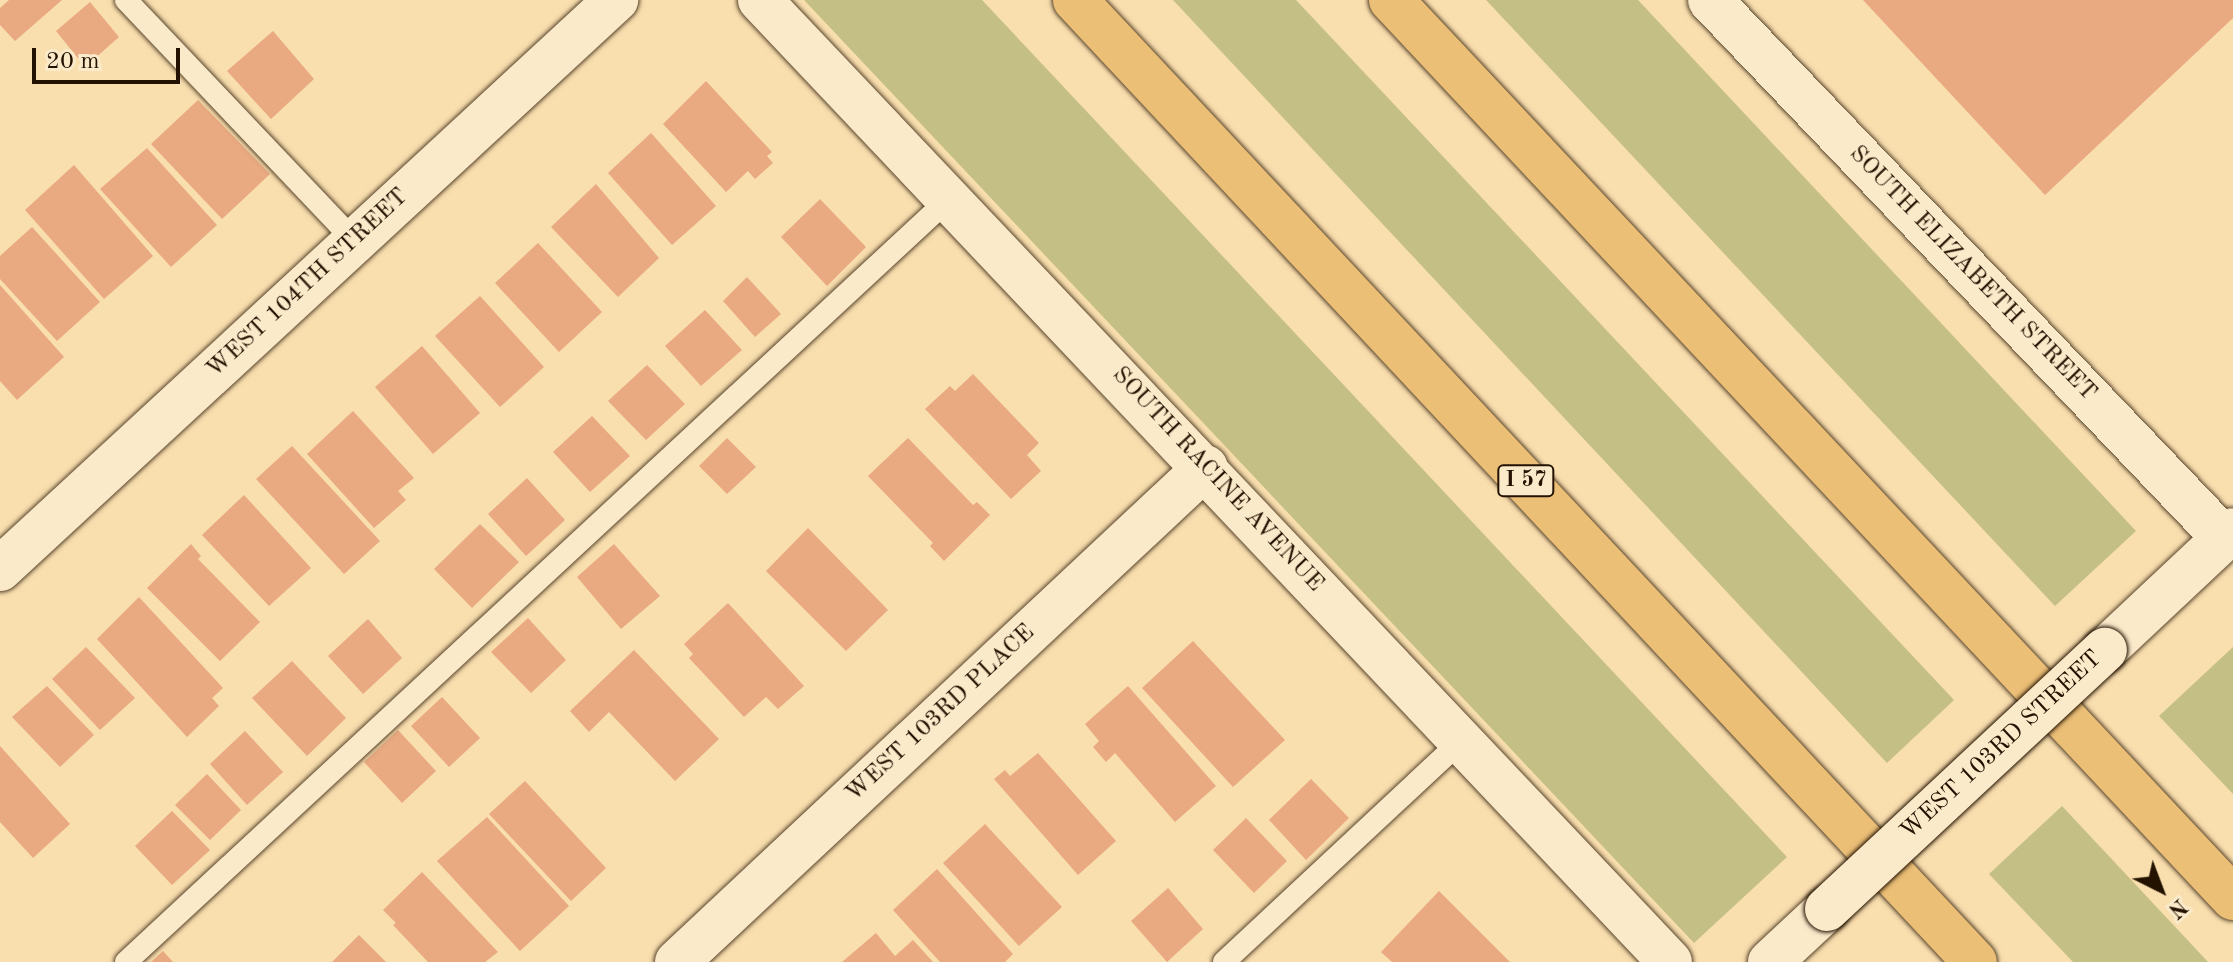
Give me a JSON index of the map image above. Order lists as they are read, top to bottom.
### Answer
{
  "streets": {
    "highway": ["I 57"],
    "street": [
      "SOUTH ELIZABETH STREET",
      "WEST 104TH STREET",
      "SOUTH RACINE AVENUE",
      "WEST 103RD PLACE",
      "WEST 103RD STREET"
    ]
  },
  "crossings": [
    ["SOUTH ELIZABETH STREET", "WEST 103RD STREET"],
    ["SOUTH RACINE AVENUE", "WEST 103RD PLACE"]
  ],
  "scale_bar": "20 m",
  "north": "bottom right"
}
